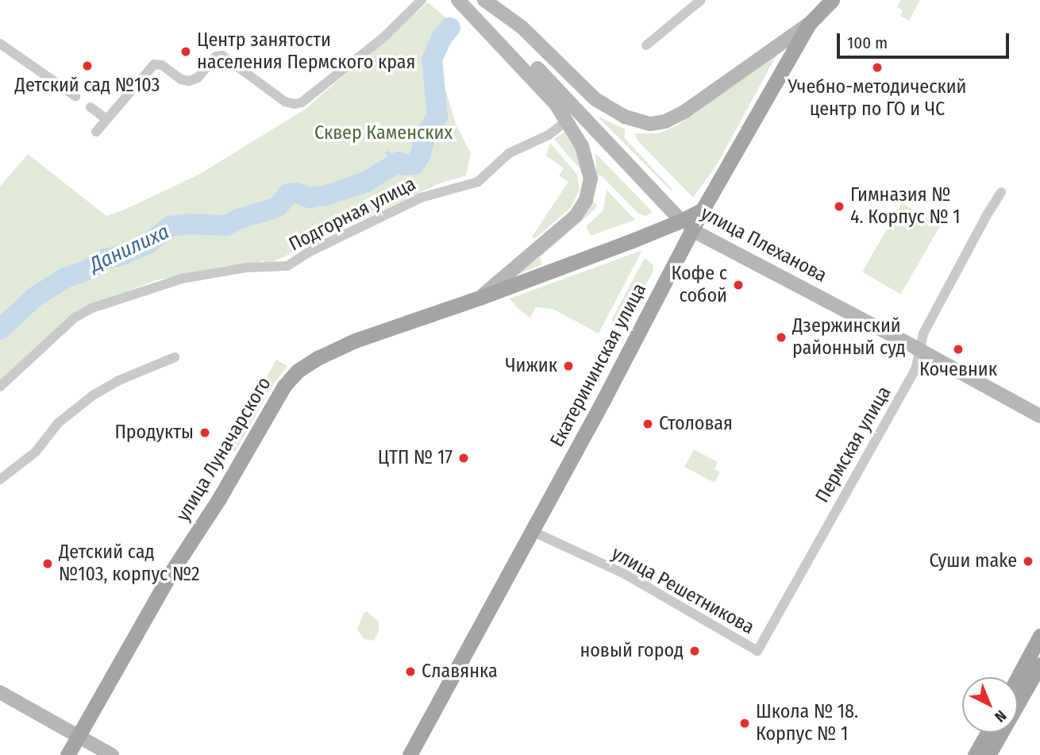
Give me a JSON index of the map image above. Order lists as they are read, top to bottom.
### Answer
{
  "streets": {
    "main road": ["улица Плеханова", "Екатерининская улица", "улица Луначарского"],
    "street": ["Подгорная улица", "Пермская улица", "улица Решетникова"]
  },
  "crossings": [
    ["улица Плеханова", "Екатерининская улица"],
    ["улица Плеханова", "Пермская улица"],
    ["улица Плеханова", "улица Луначарского"],
    ["Екатерининская улица", "улица Луначарского"],
    ["Екатерининская улица", "улица Решетникова"],
    ["Пермская улица", "улица Решетникова"]
  ],
  "water": ["Данилиха"],
  "parks": ["Сквер Каменских"],
  "places": [
    "Центр занятости населения Пермского края",
    "Детский сад №103",
    "Учебно-методический центр по ГО и ЧС",
    "Гимназия № 4. Корпус № 1",
    "Кофе с собой",
    "Дзержинский районный суд",
    "Кочевник",
    "Чижик",
    "Столовая",
    "Прoдукты",
    "ЦТП № 17",
    "Суши make",
    "Детский сад №103, корпус №2",
    "новый город",
    "Славянка",
    "Школа № 18. Корпус № 1"
  ],
  "scale_bar": "100 m",
  "north": "bottom right"
}
